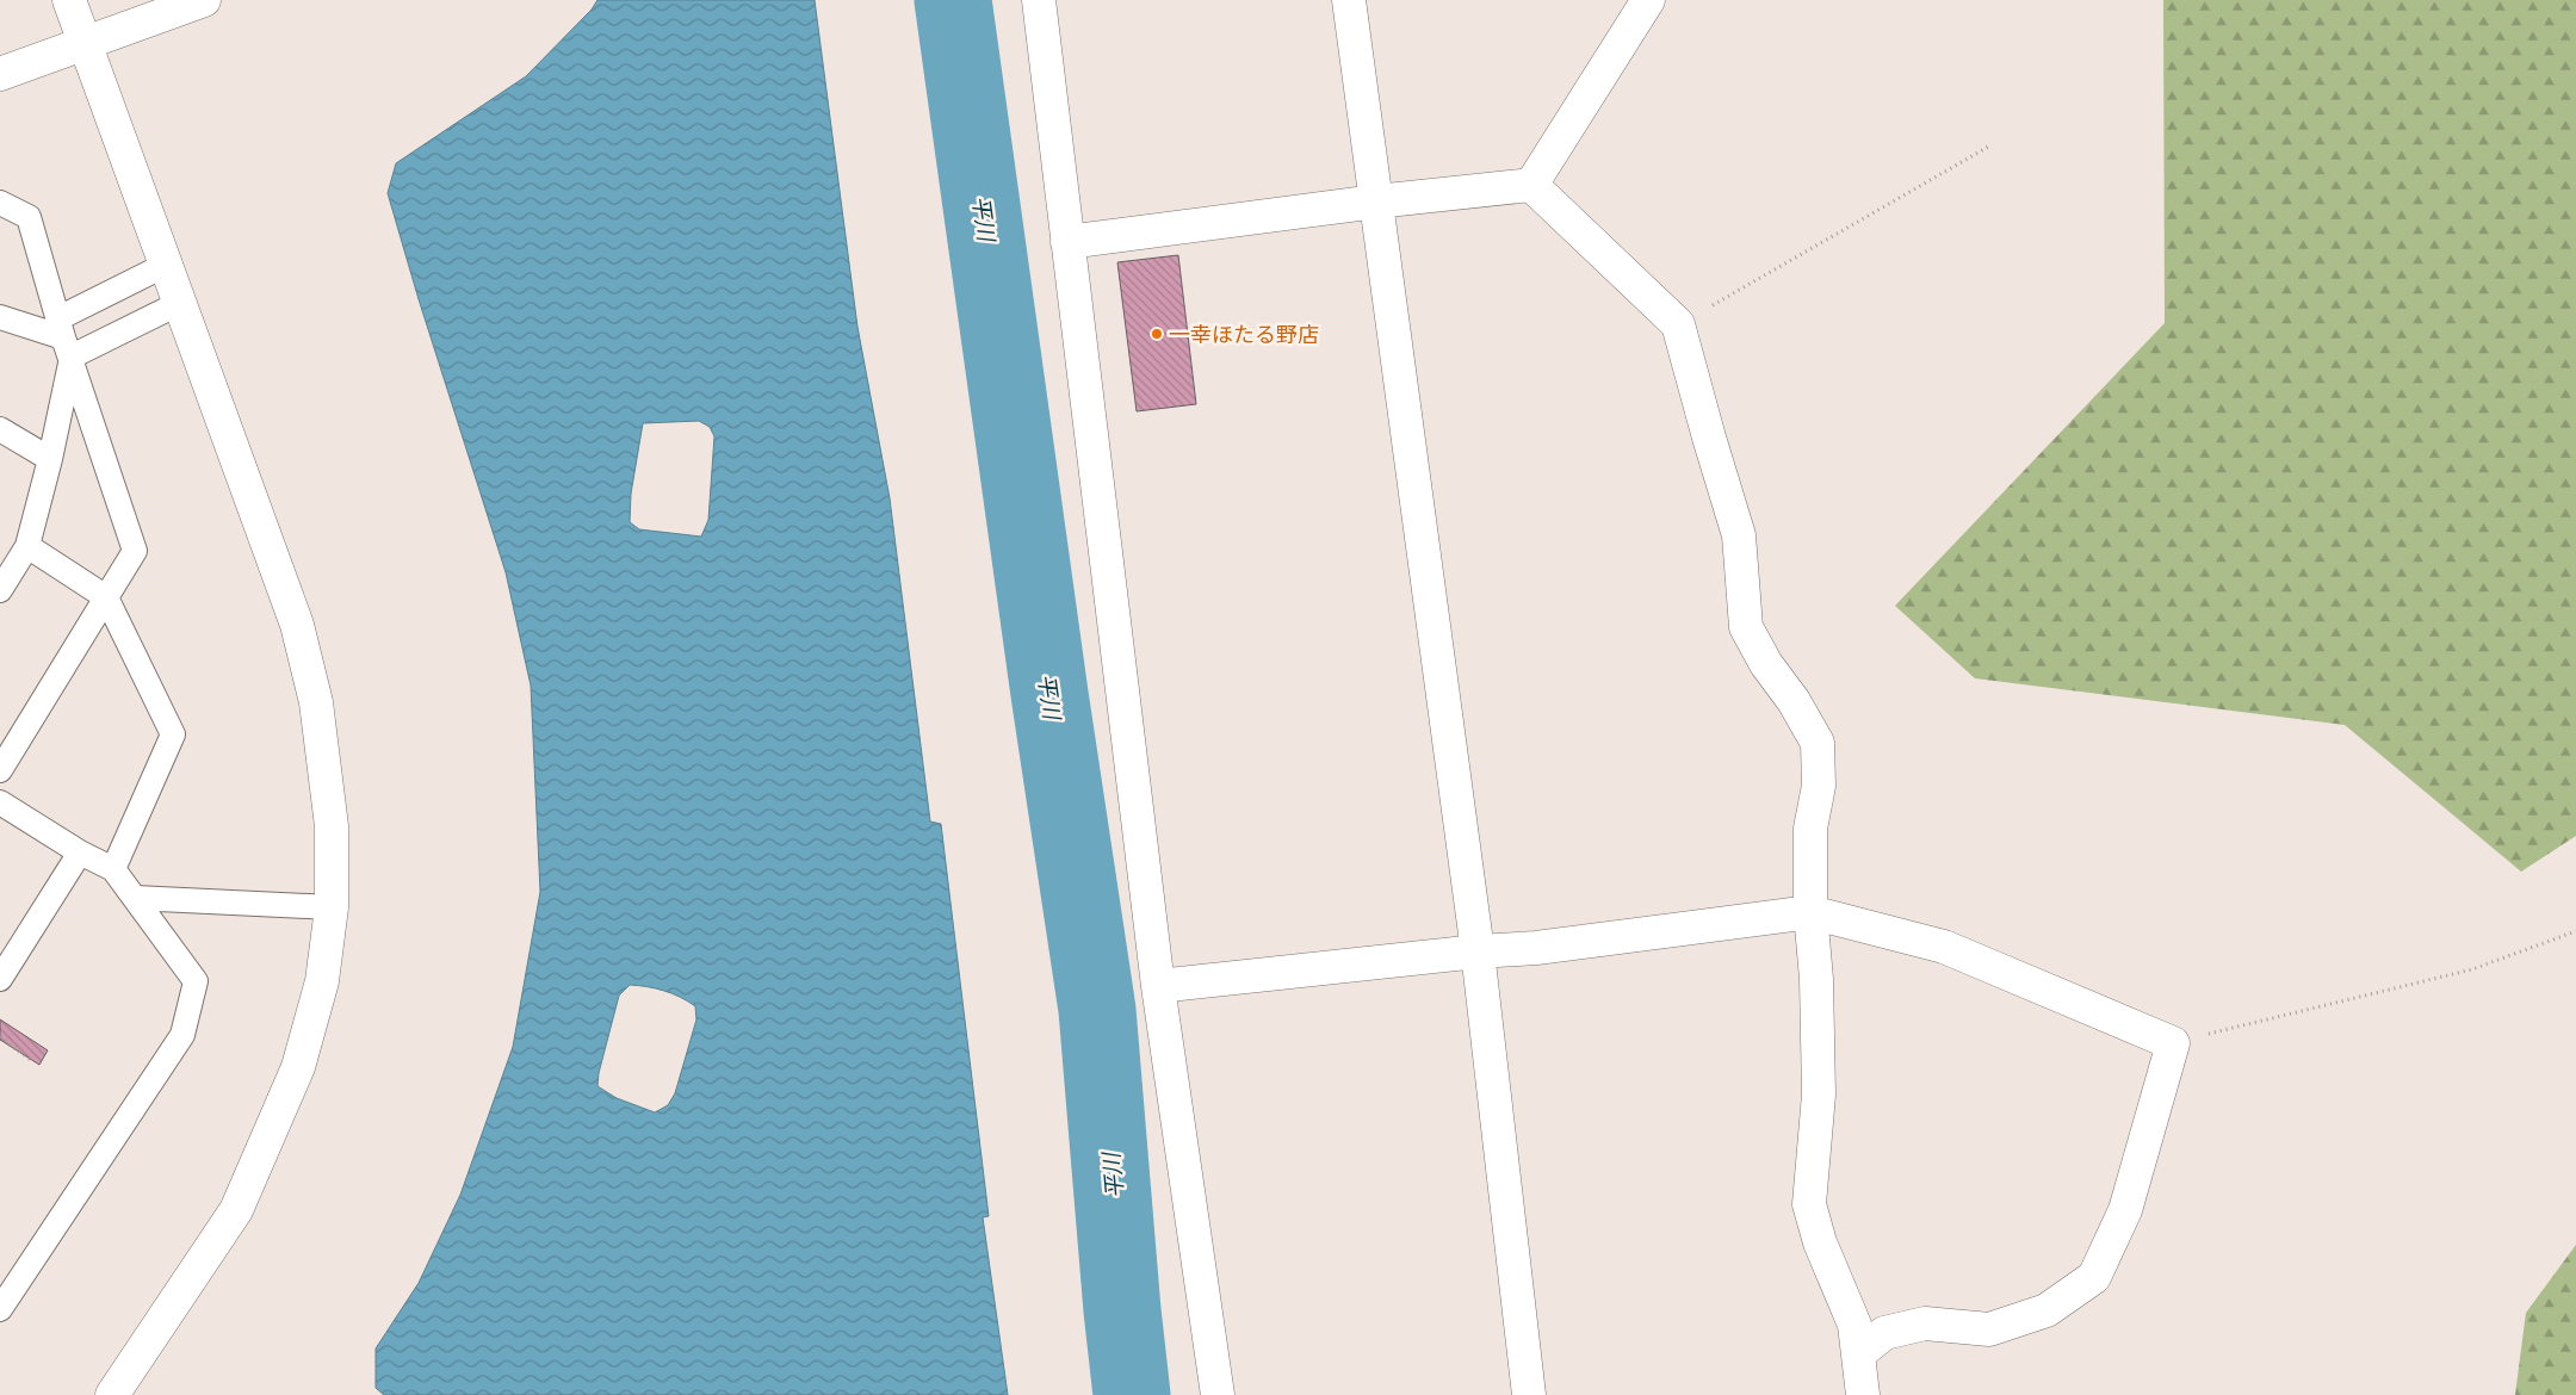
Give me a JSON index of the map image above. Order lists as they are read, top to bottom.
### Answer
{
  "water": ["平川"],
  "places": ["一幸ほたる野店"]
}
